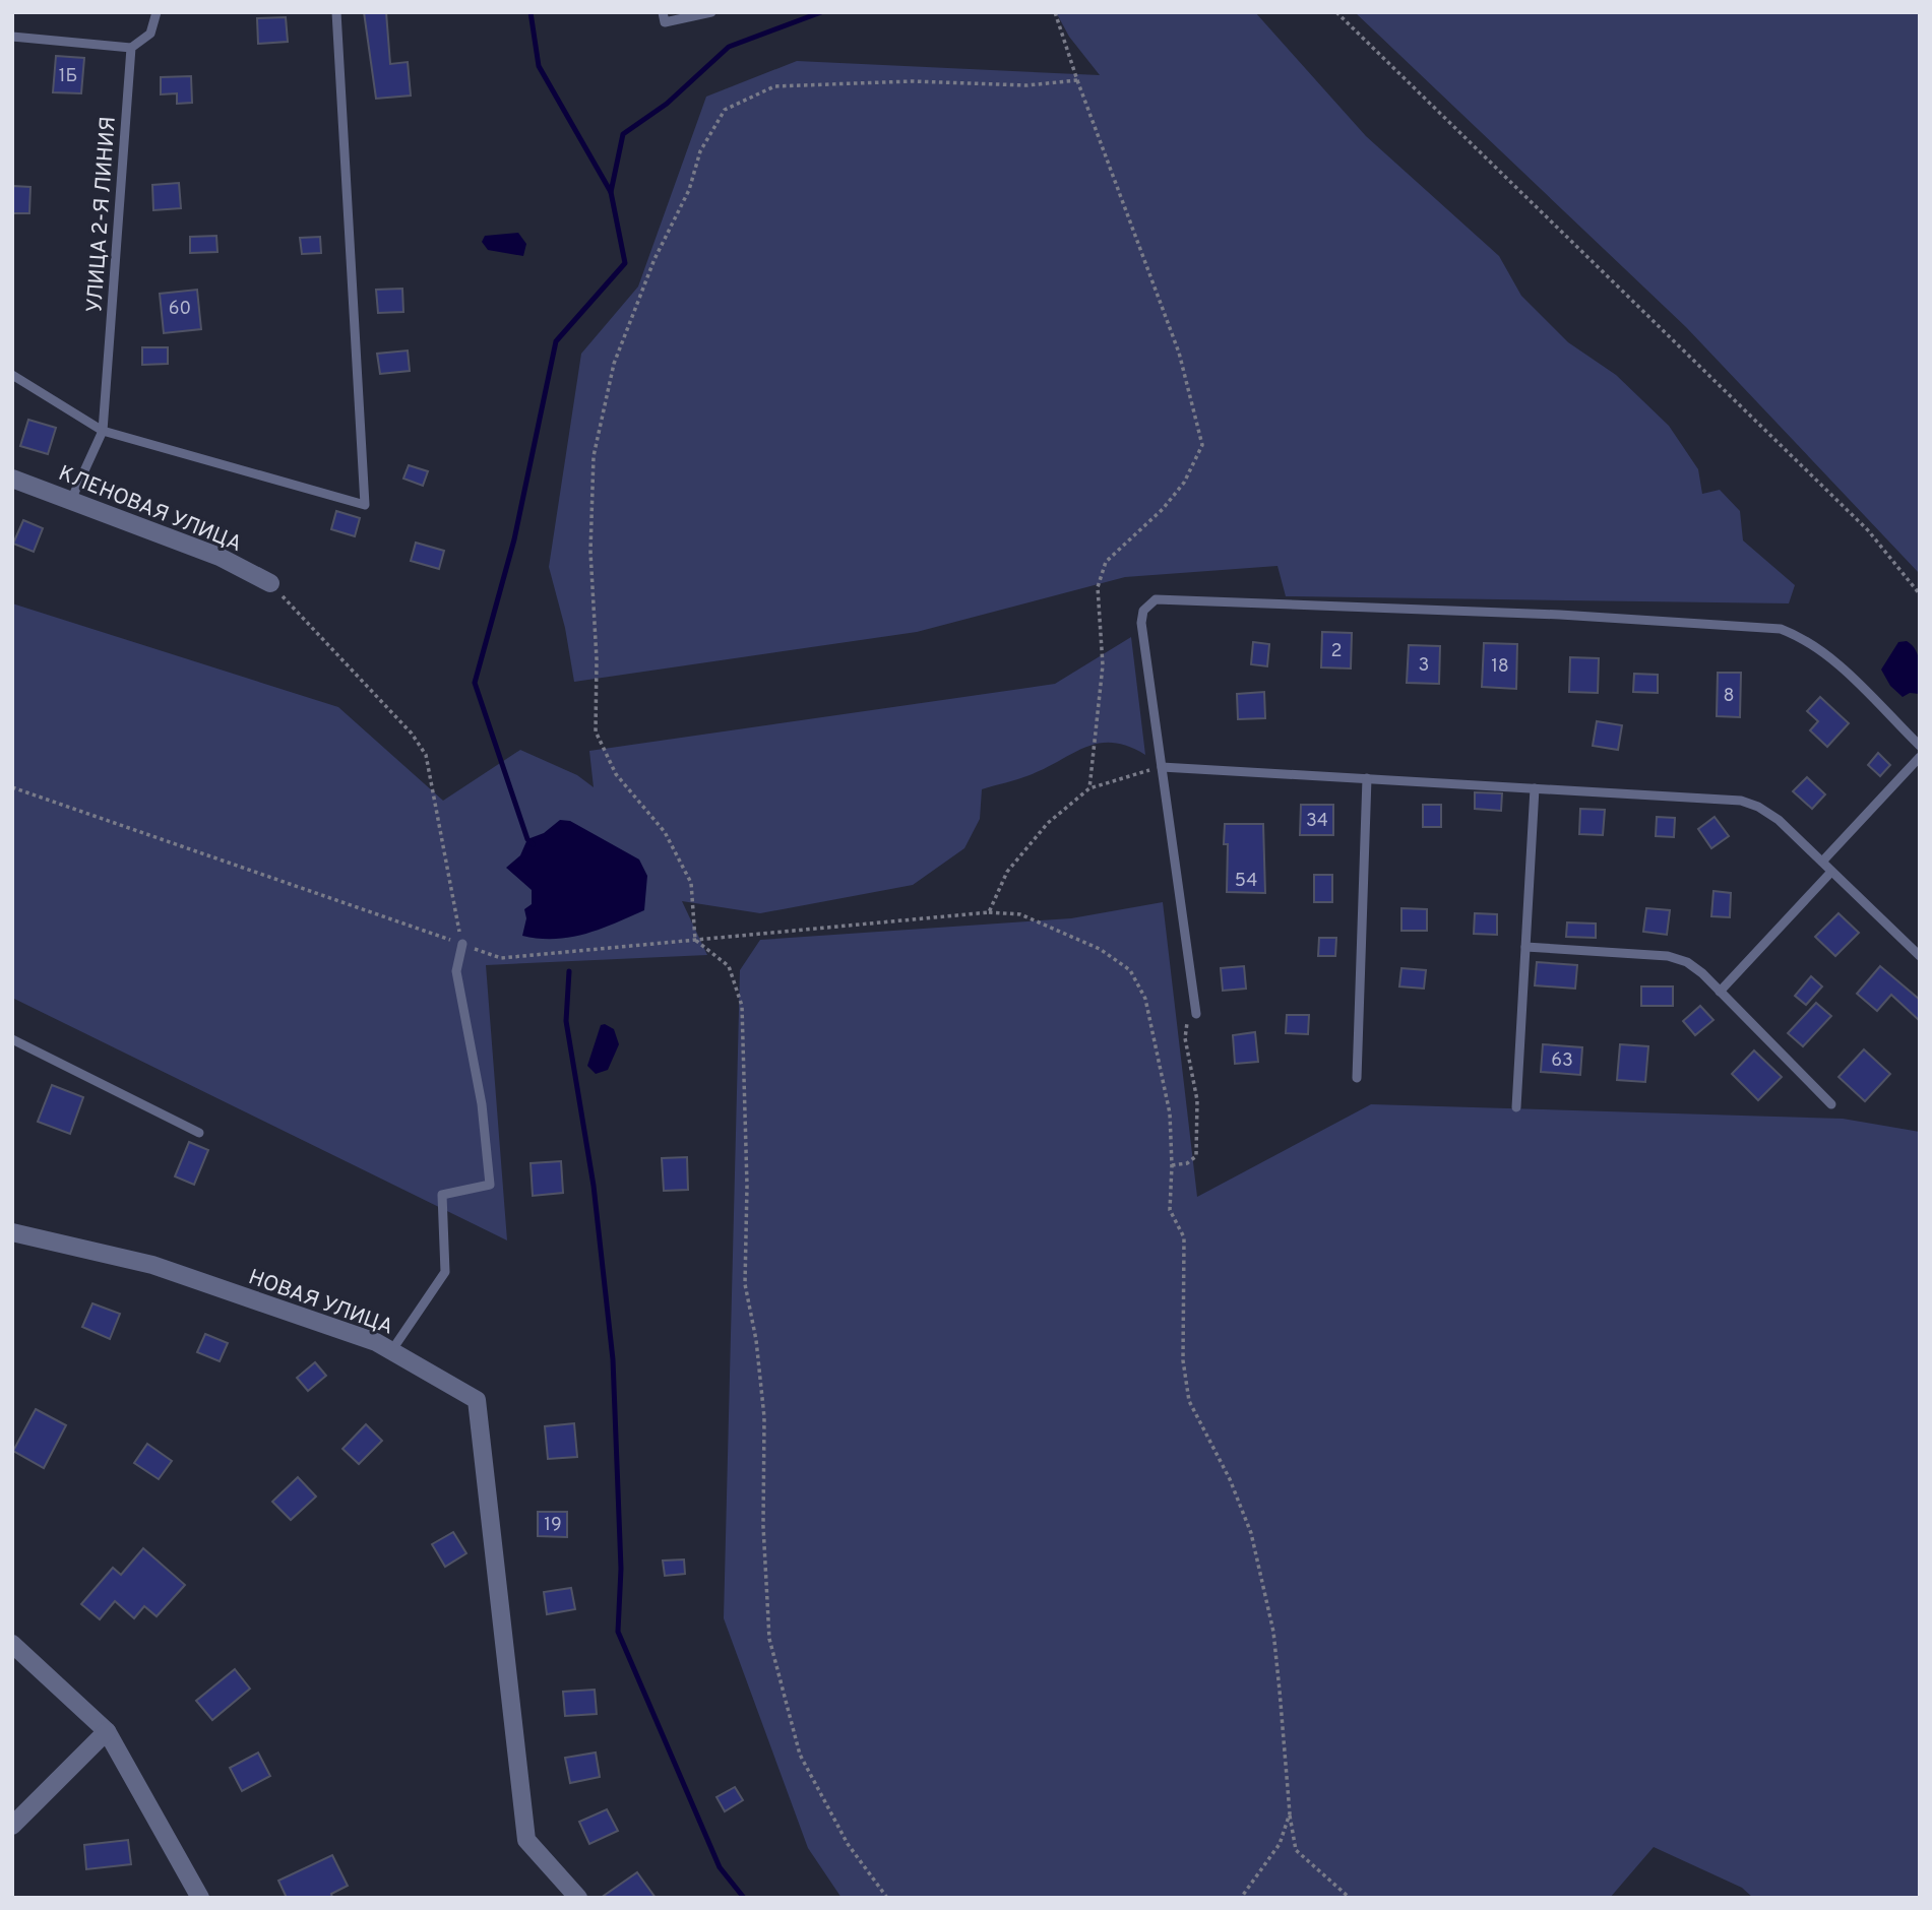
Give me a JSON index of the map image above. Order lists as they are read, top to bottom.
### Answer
{
  "streets": {
    "street": ["КЛЕНОВАЯ УЛИЦА", "НОВАЯ УЛИЦА"],
    "lane": ["УЛИЦА 2-Я ЛИНИЯ"]
  },
  "house_numbers": [
    "1Б",
    "60",
    "2",
    "3",
    "18",
    "8",
    "34",
    "54",
    "63",
    "19"
  ]
}
